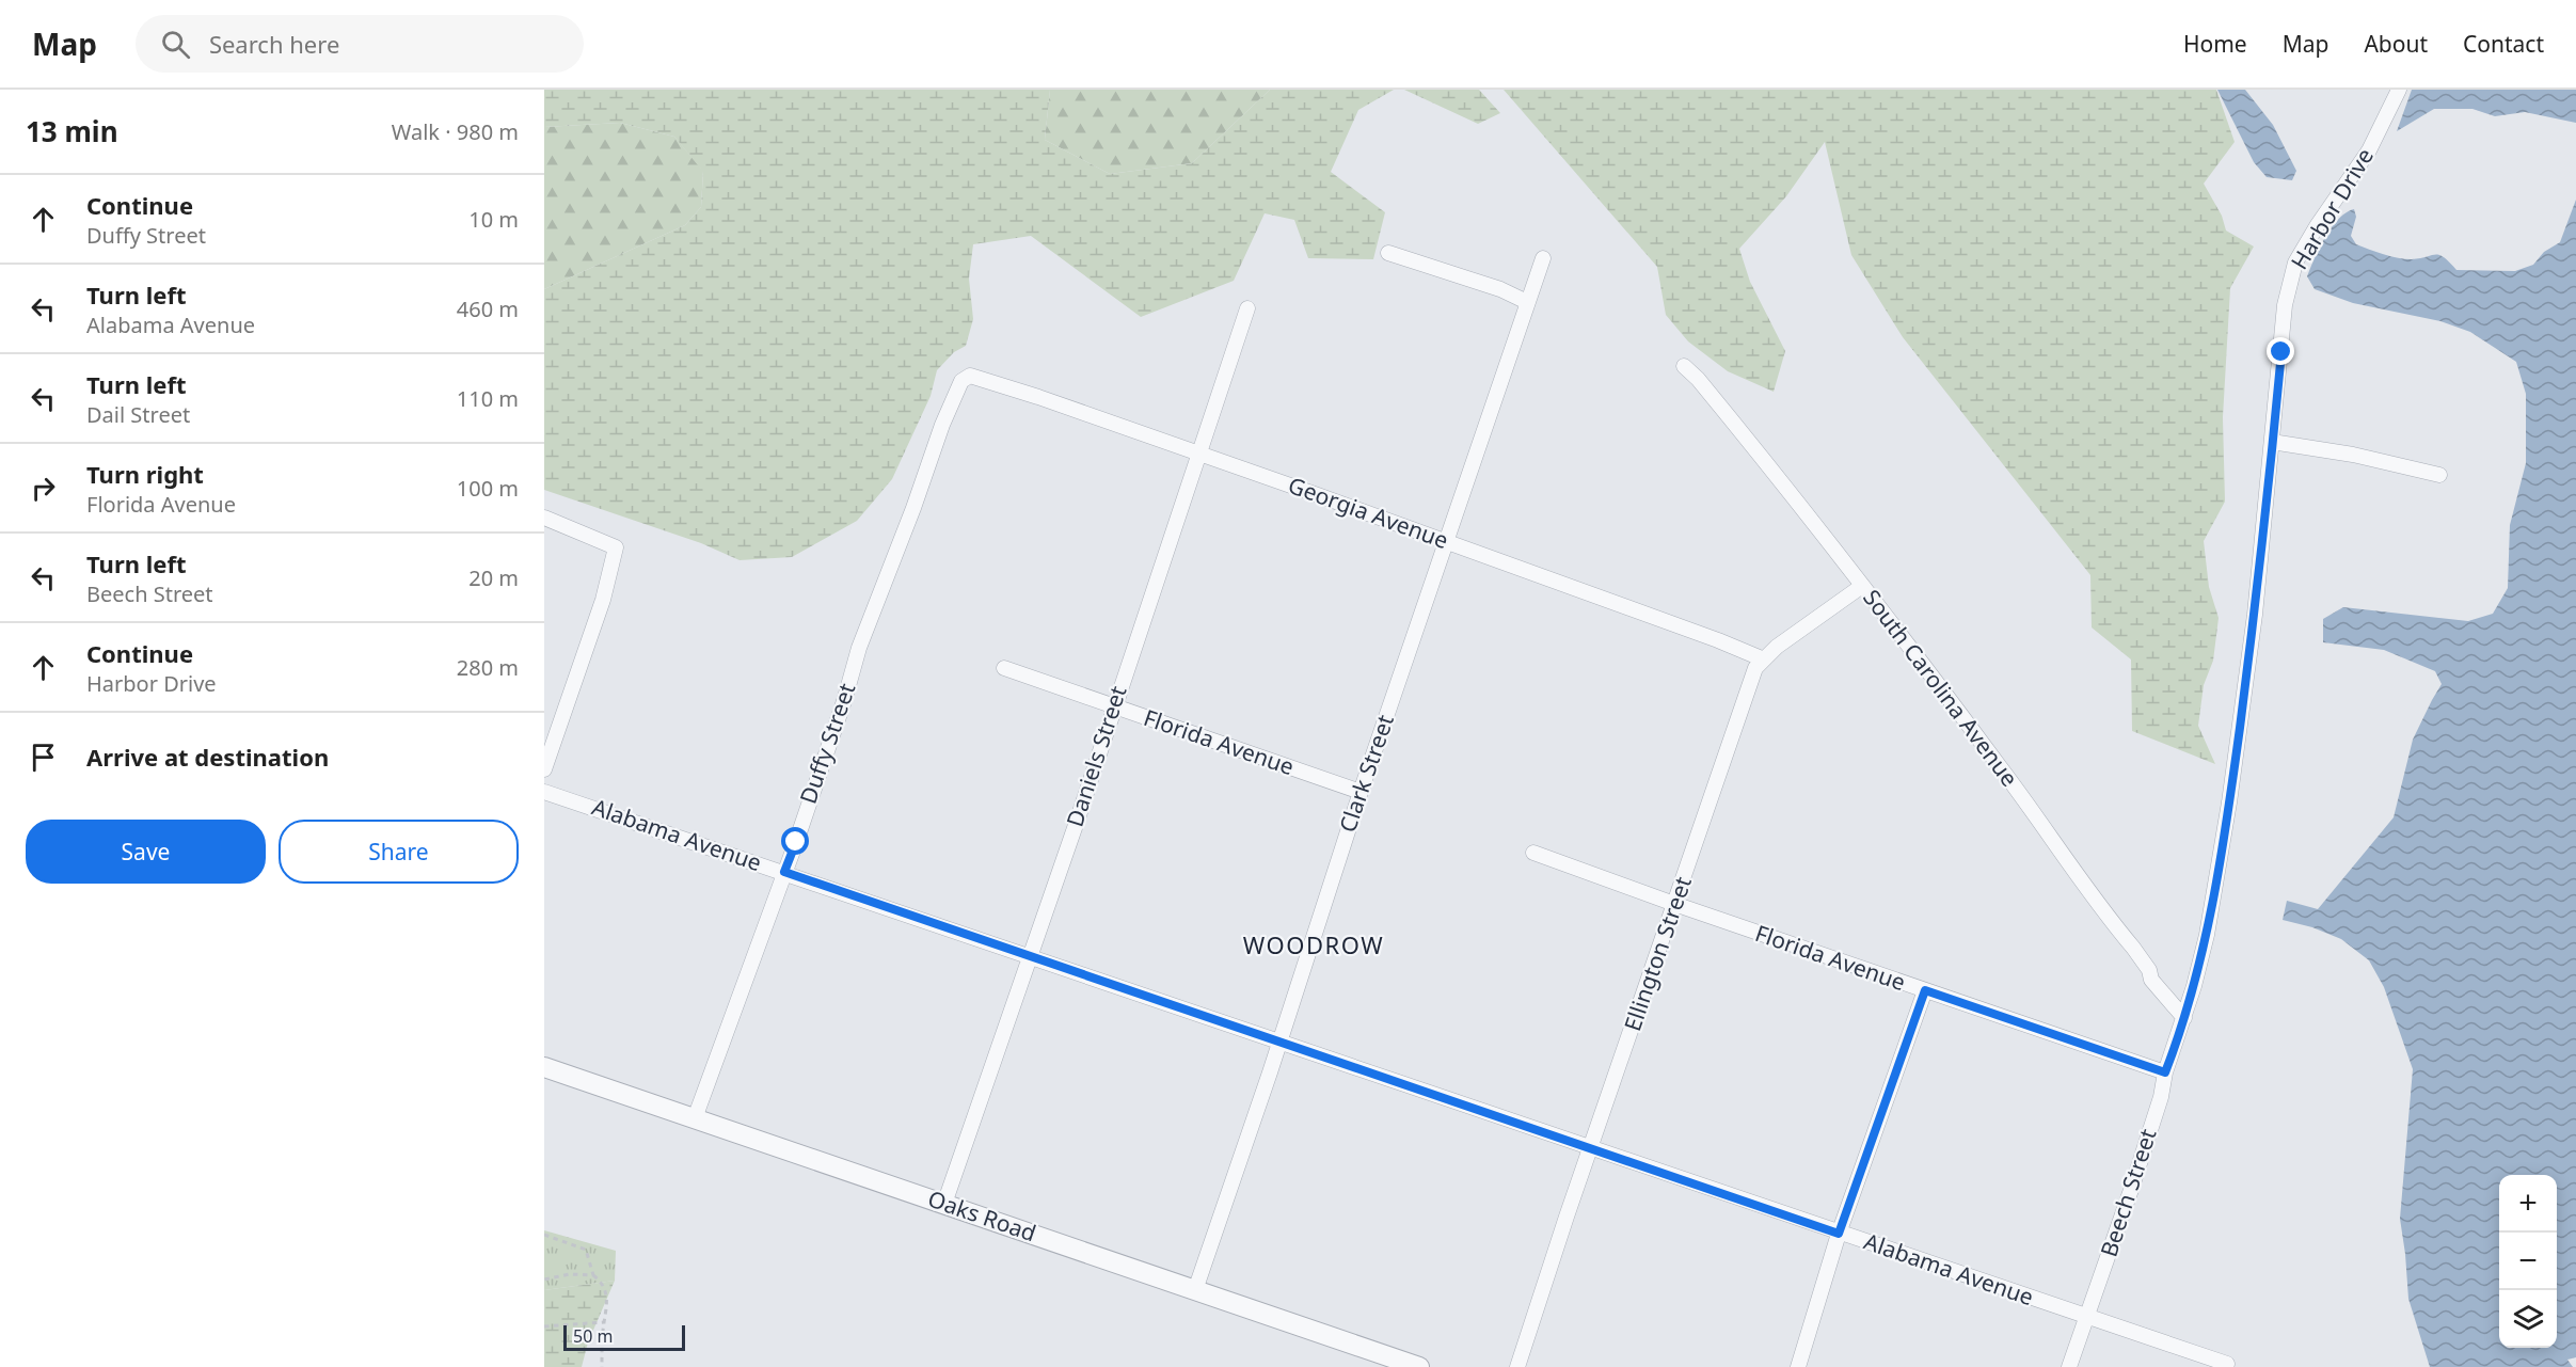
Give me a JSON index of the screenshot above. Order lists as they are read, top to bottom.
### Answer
{
  "streets": {
    "street": [
      "Harbor Drive",
      "Georgia Avenue",
      "South Carolina Avenue",
      "Florida Avenue",
      "Duffy Street",
      "Daniels Street",
      "Clark Street",
      "Alabama Avenue",
      "Ellington Street",
      "Beech Street",
      "Oaks Road"
    ]
  },
  "crossings": [
    ["Harbor Drive", "South Carolina Avenue"],
    ["Harbor Drive", "Beech Street"],
    ["Georgia Avenue", "Duffy Street"],
    ["Georgia Avenue", "Daniels Street"],
    ["Georgia Avenue", "Clark Street"],
    ["Georgia Avenue", "Ellington Street"],
    ["South Carolina Avenue", "Ellington Street"],
    ["South Carolina Avenue", "Beech Street"],
    ["Florida Avenue", "Daniels Street"],
    ["Florida Avenue", "Clark Street"],
    ["Florida Avenue", "Ellington Street"],
    ["Florida Avenue", "Beech Street"],
    ["Duffy Street", "Alabama Avenue"],
    ["Duffy Street", "Oaks Road"],
    ["Daniels Street", "Alabama Avenue"],
    ["Daniels Street", "Oaks Road"],
    ["Clark Street", "Alabama Avenue"],
    ["Clark Street", "Oaks Road"],
    ["Alabama Avenue", "Ellington Street"],
    ["Alabama Avenue", "Beech Street"]
  ],
  "districts": ["WOODROW"],
  "scale_bar": "50 m",
  "page": {
    "header": "Map",
    "search": "Search here",
    "nav": [
      "Home",
      "Map",
      "About",
      "Contact"
    ],
    "heading": ["13 min", "Walk · 980 m"],
    "list": [
      ["Continue", "Duffy Street", "10 m"],
      ["Turn left", "Alabama Avenue", "460 m"],
      ["Turn left", "Dail Street", "110 m"],
      ["Turn right", "Florida Avenue", "100 m"],
      ["Turn left", "Beech Street", "20 m"],
      ["Continue", "Harbor Drive", "280 m"],
      "Arrive at destination"
    ],
    "buttons": ["Save", "Share"],
    "map_buttons": ["+", "−"],
    "scale": "50 m"
  }
}
